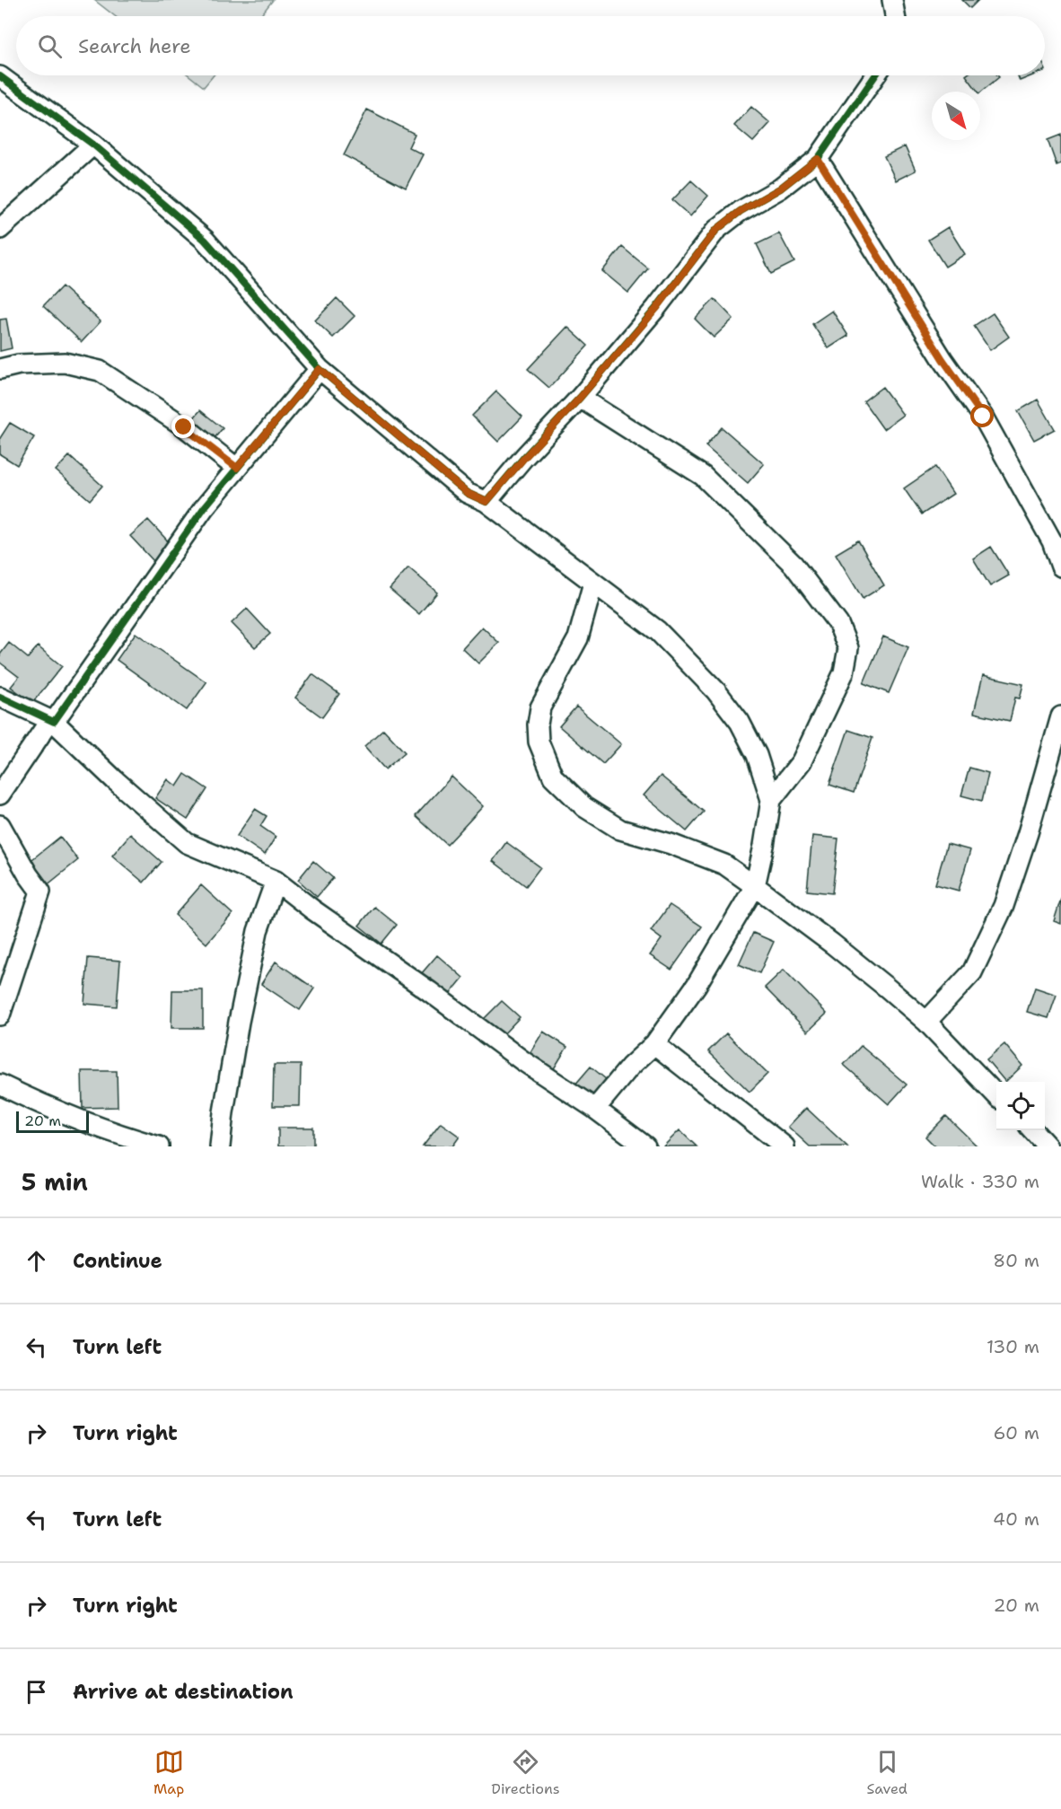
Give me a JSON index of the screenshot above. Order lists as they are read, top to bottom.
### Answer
{
  "scale_bar": "20 m",
  "north": "bottom right",
  "page": {
    "search": "Search here",
    "scale": "20 m",
    "heading": ["5 min", "Walk · 330 m"],
    "list": [
      ["Continue", "80 m"],
      ["Turn left", "130 m"],
      ["Turn right", "60 m"],
      ["Turn left", "40 m"],
      ["Turn right", "20 m"],
      "Arrive at destination"
    ],
    "nav": ["Map", "Directions", "Saved"]
  }
}
